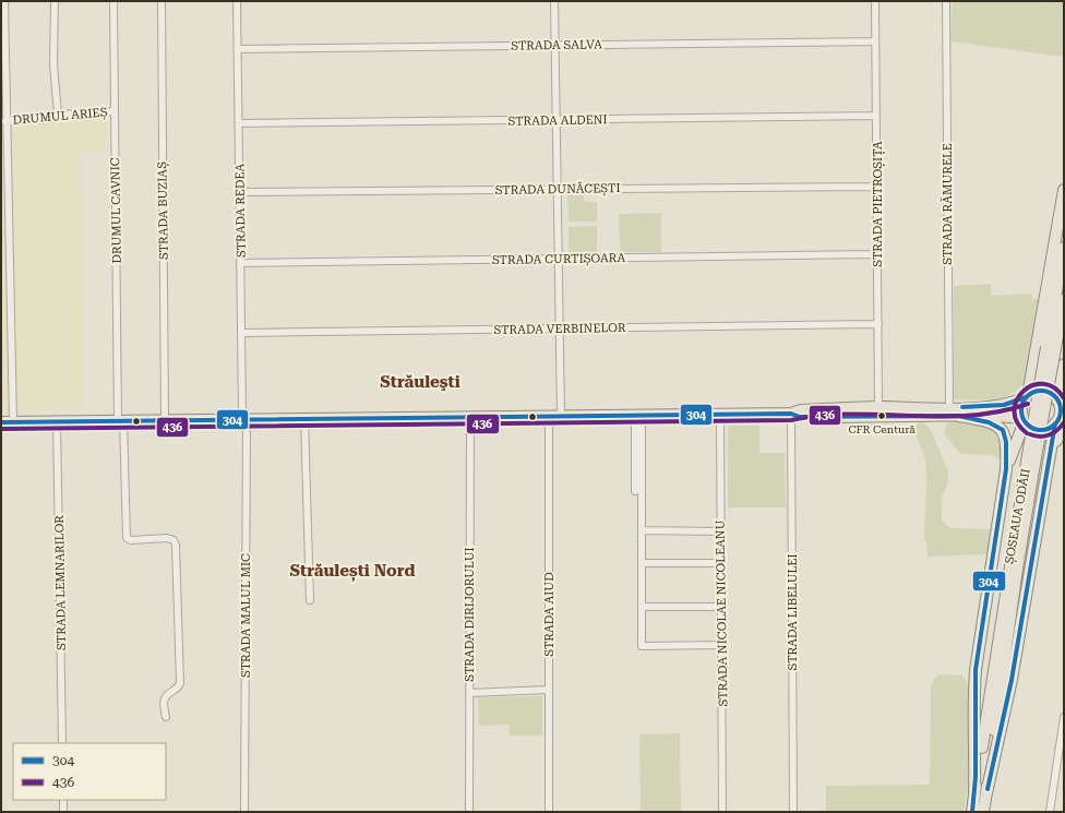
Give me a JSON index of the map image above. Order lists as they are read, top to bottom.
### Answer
{
  "streets": {
    "main road": ["ȘOSEAUA ODĂII"],
    "street": [
      "STRADA SALVA",
      "DRUMUL ARIEȘ",
      "STRADA ALDENI",
      "STRADA DUNĂCEȘTI",
      "STRADA PIETROȘIȚA",
      "STRADA RĂMURELE",
      "DRUMUL CAVNIC",
      "STRADA BUZIAȘ",
      "STRADA REDEA",
      "STRADA CURTIȘOARA",
      "STRADA VERBINELOR",
      "STRADA LEMNARILOR",
      "STRADA LIBELULEI",
      "STRADA NICOLAE NICOLEANU",
      "STRADA DIRIJORULUI",
      "STRADA AIUD",
      "STRADA MALUL MIC"
    ]
  },
  "crossings": [
    ["STRADA SALVA", "STRADA PIETROȘIȚA"],
    ["STRADA SALVA", "STRADA REDEA"],
    ["STRADA SALVA", "STRADA AIUD"],
    ["DRUMUL ARIEȘ", "DRUMUL CAVNIC"],
    ["STRADA ALDENI", "STRADA PIETROȘIȚA"],
    ["STRADA ALDENI", "STRADA REDEA"],
    ["STRADA ALDENI", "STRADA AIUD"],
    ["STRADA DUNĂCEȘTI", "STRADA PIETROȘIȚA"],
    ["STRADA DUNĂCEȘTI", "STRADA REDEA"],
    ["STRADA DUNĂCEȘTI", "STRADA AIUD"],
    ["STRADA PIETROȘIȚA", "STRADA CURTIȘOARA"],
    ["STRADA PIETROȘIȚA", "STRADA VERBINELOR"],
    ["STRADA REDEA", "STRADA CURTIȘOARA"],
    ["STRADA REDEA", "STRADA VERBINELOR"],
    ["STRADA REDEA", "STRADA MALUL MIC"],
    ["STRADA CURTIȘOARA", "STRADA AIUD"],
    ["STRADA VERBINELOR", "STRADA AIUD"]
  ],
  "districts": ["Străuleşti", "Străulești Nord"],
  "places": ["CFR Centură"],
  "lines": ["transit line 436", "transit line 304"],
  "legend": ["304", "436"]
}
